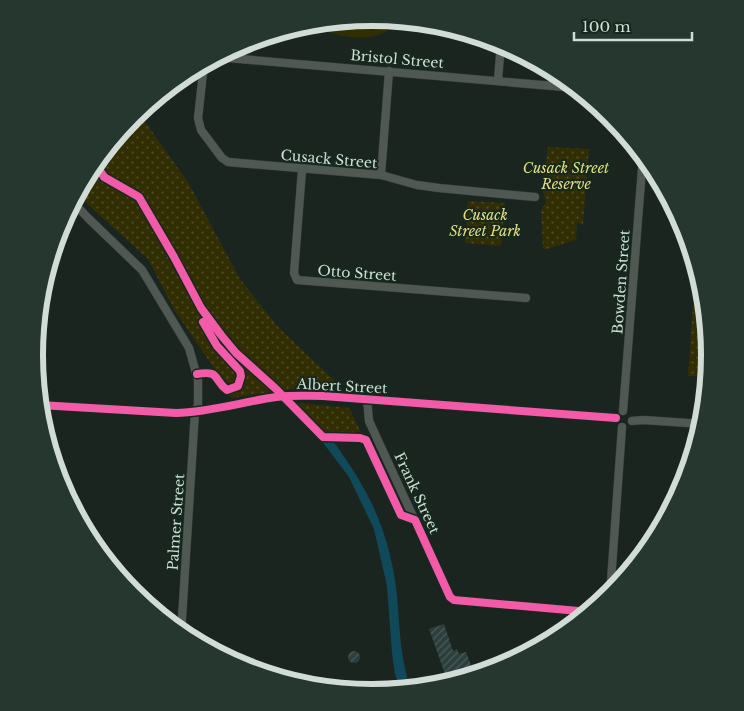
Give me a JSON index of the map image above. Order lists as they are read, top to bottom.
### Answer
{
  "streets": {
    "street": [
      "Bristol Street",
      "Cusack Street",
      "Otto Street",
      "Bowden Street",
      "Albert Street",
      "Frank Street",
      "Palmer Street"
    ]
  },
  "crossings": [
    ["Cusack Street", "Otto Street"],
    ["Bowden Street", "Albert Street"],
    ["Albert Street", "Frank Street"],
    ["Albert Street", "Palmer Street"]
  ],
  "parks": ["Cusack Street Reserve", "Cusack Street Park"],
  "scale_bar": "100 m"
}
